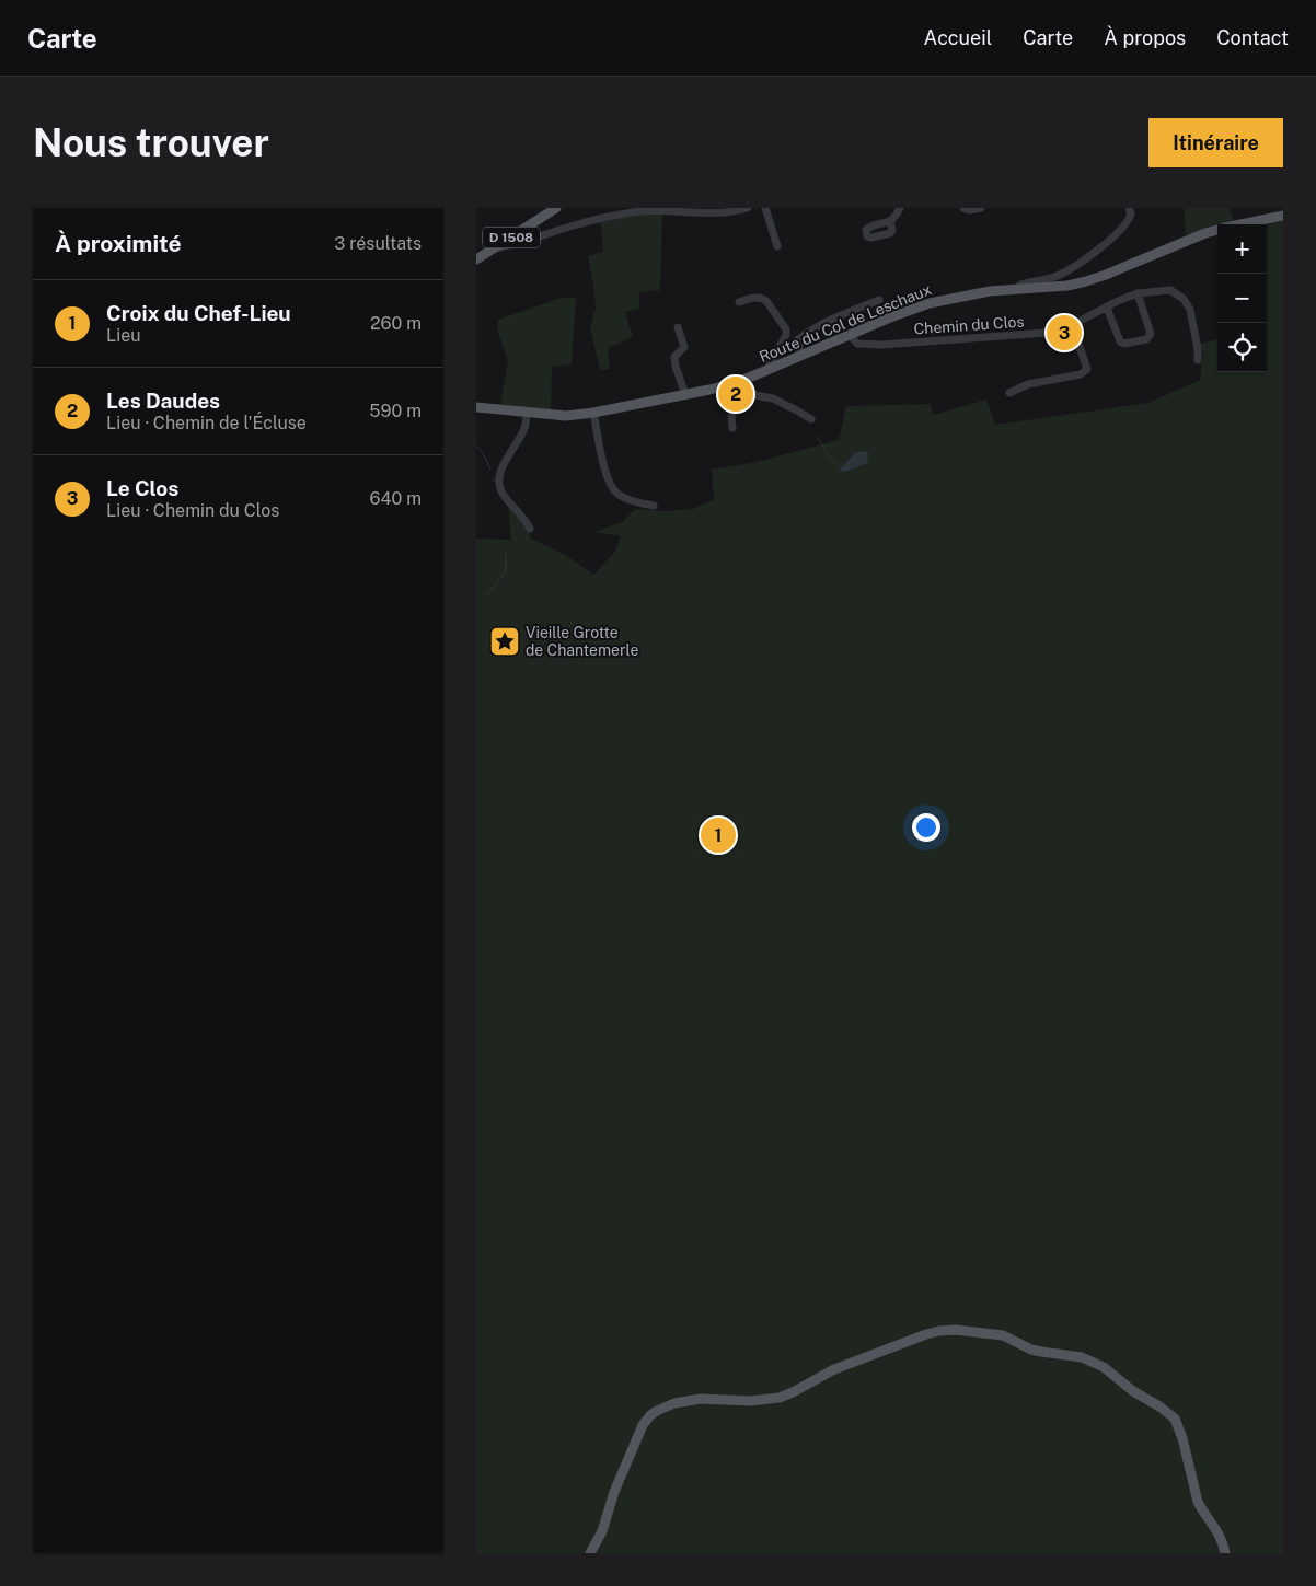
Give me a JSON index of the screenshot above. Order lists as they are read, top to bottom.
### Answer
{
  "streets": {
    "main road": ["D 1508", "Route du Col de Leschaux"],
    "street": ["Chemin du Clos"]
  },
  "crossings": [
    ["Route du Col de Leschaux", "Chemin du Clos"]
  ],
  "places": {
    "place": ["Vieille Grotte de Chantemerle"]
  },
  "page": {
    "header": "Carte",
    "nav": [
      "Accueil",
      "Carte",
      "À propos",
      "Contact"
    ],
    "buttons": "Itinéraire",
    "title": "Nous trouver",
    "heading": ["À proximité", "3 résultats"],
    "map_buttons": ["+", "−"],
    "list": [
      {
        "mark": "1",
        "name": "Croix du Chef-Lieu",
        "note": "Lieu",
        "value": "260 m"
      },
      {
        "mark": "2",
        "name": "Les Daudes",
        "note": "Lieu · Chemin de l'Écluse",
        "value": "590 m"
      },
      {
        "mark": "3",
        "name": "Le Clos",
        "note": "Lieu · Chemin du Clos",
        "value": "640 m"
      }
    ],
    "pins": ["3", "2", "1"]
  }
}
